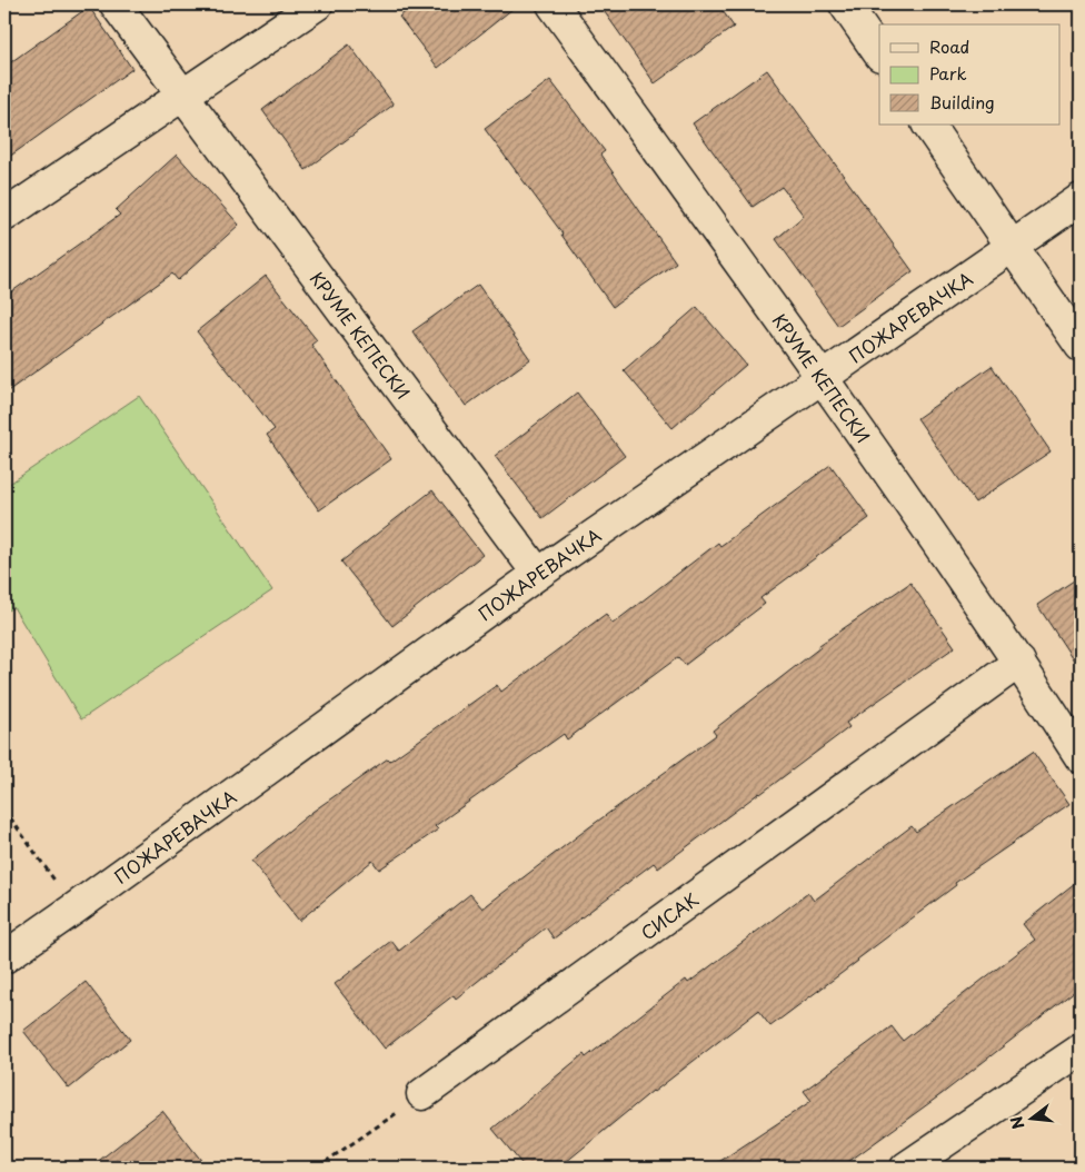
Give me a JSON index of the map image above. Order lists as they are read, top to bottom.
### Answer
{
  "streets": {
    "street": ["ПОЖАРЕВАЧКА", "КРУМЕ КЕПЕСКИ", "СИСАК"]
  },
  "crossings": [
    ["ПОЖАРЕВАЧКА", "КРУМЕ КЕПЕСКИ"],
    ["КРУМЕ КЕПЕСКИ", "СИСАК"]
  ],
  "legend": ["Road", "Park", "Building"],
  "north": "left"
}
